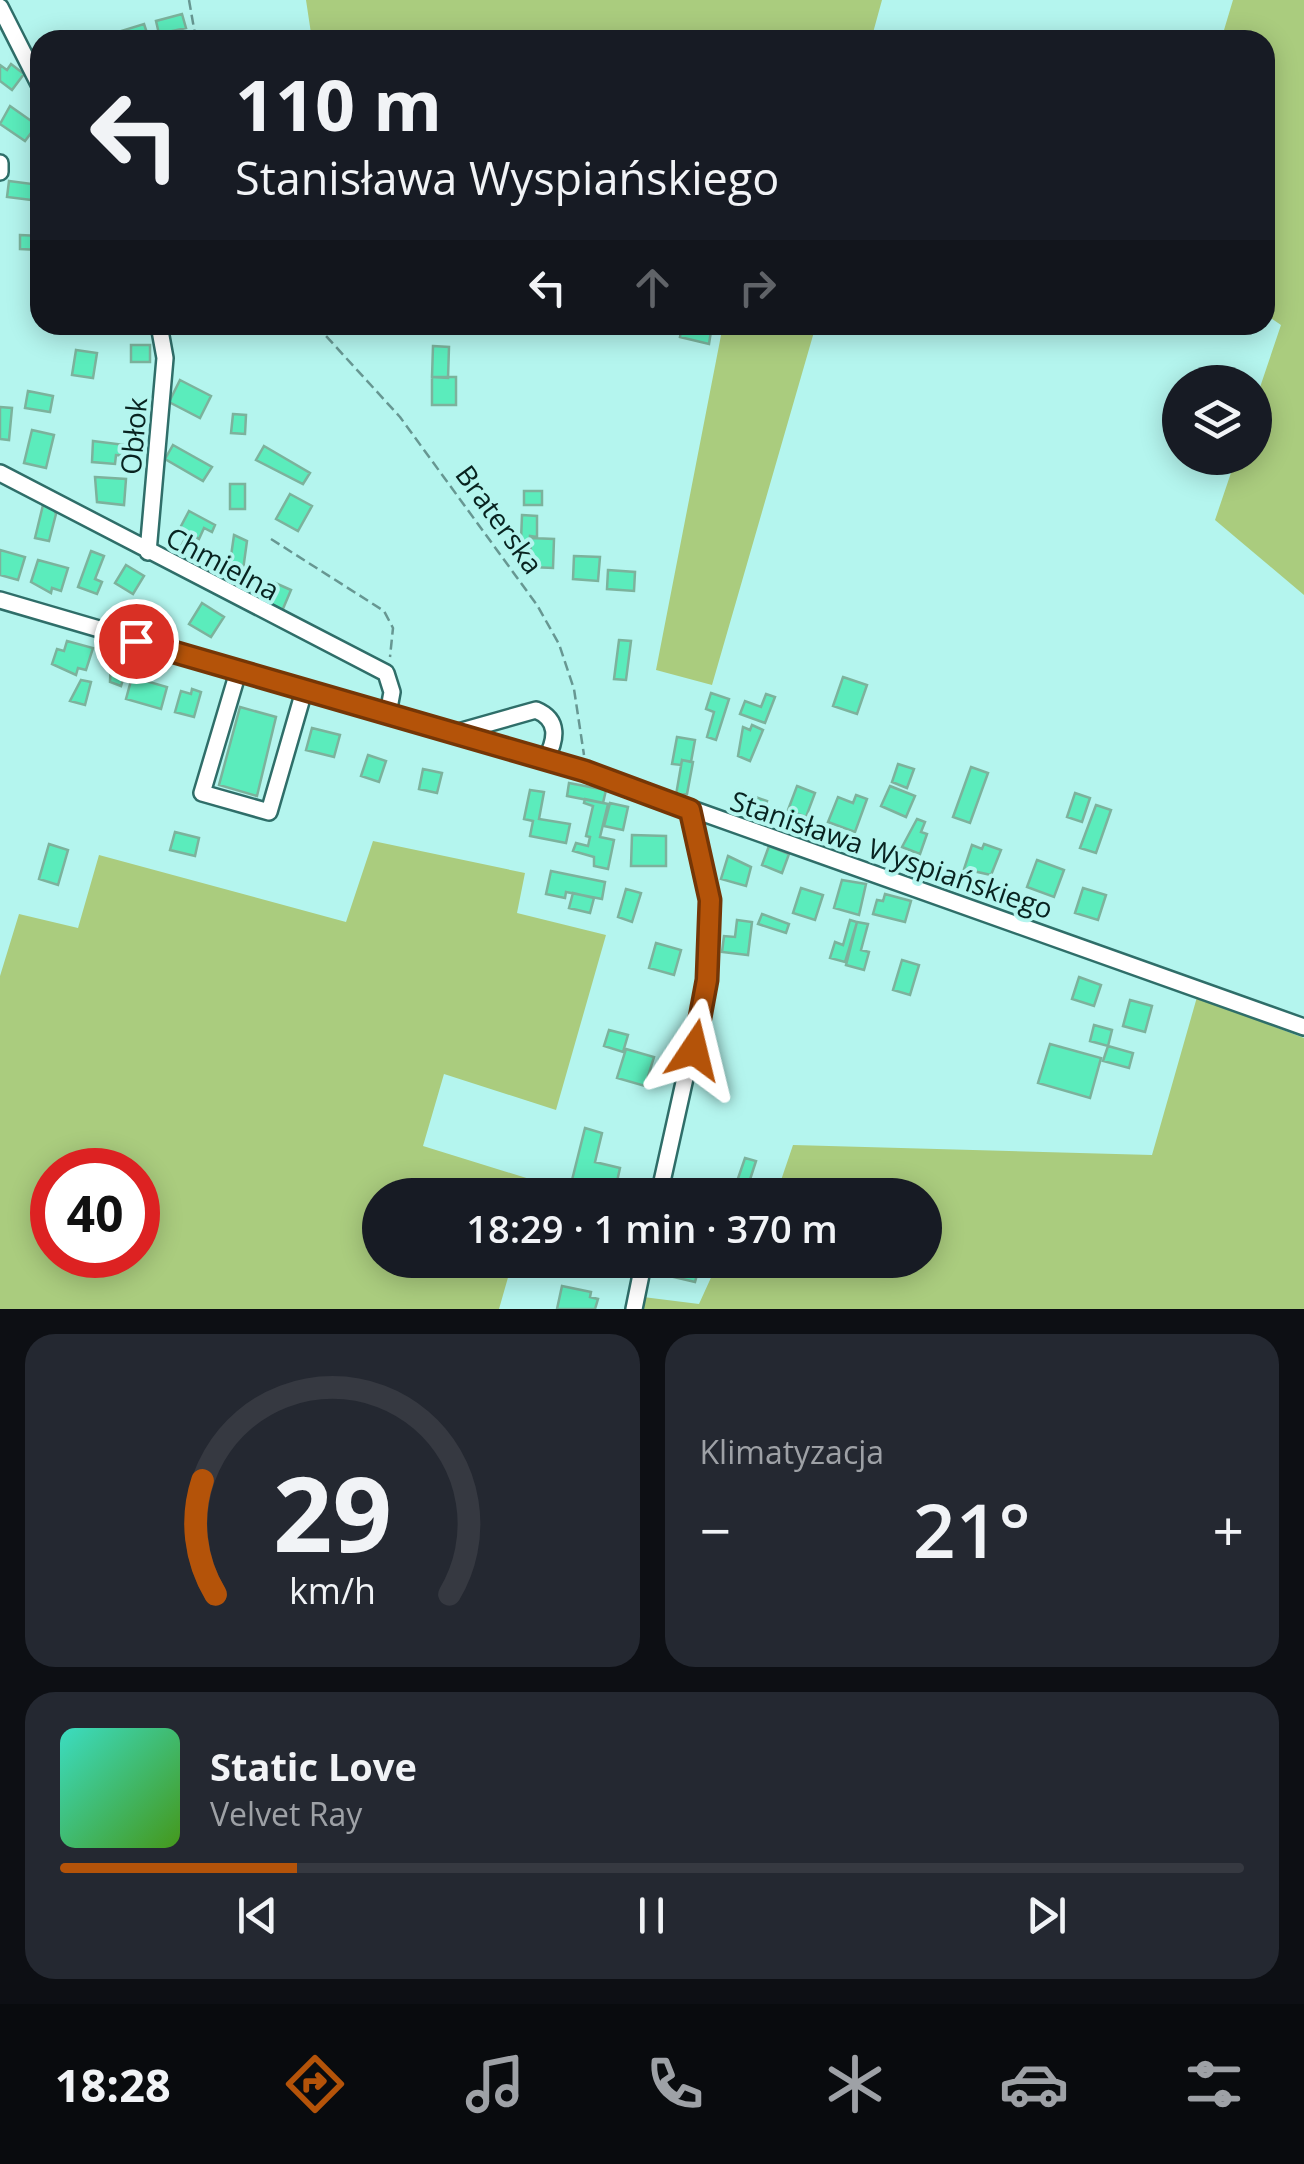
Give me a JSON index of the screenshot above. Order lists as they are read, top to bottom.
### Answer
{
  "streets": {
    "street": ["Obłok", "Chmielna", "Stanisława Wyspiańskiego"],
    "path": ["Braterska"]
  },
  "crossings": [
    ["Obłok", "Chmielna"],
    ["Braterska", "Stanisława Wyspiańskiego"]
  ],
  "page": {
    "turn": ["110 m", "Stanisława Wyspiańskiego"],
    "limit": "40",
    "trip": "18:29 · 1 min · 370 m",
    "tile": "Klimatyzacja",
    "heat": ["−", "21°", "+"],
    "song": ["Static Love", "Velvet Ray"],
    "tabs": "18:28",
    "gauge": ["29", "km/h"]
  }
}
